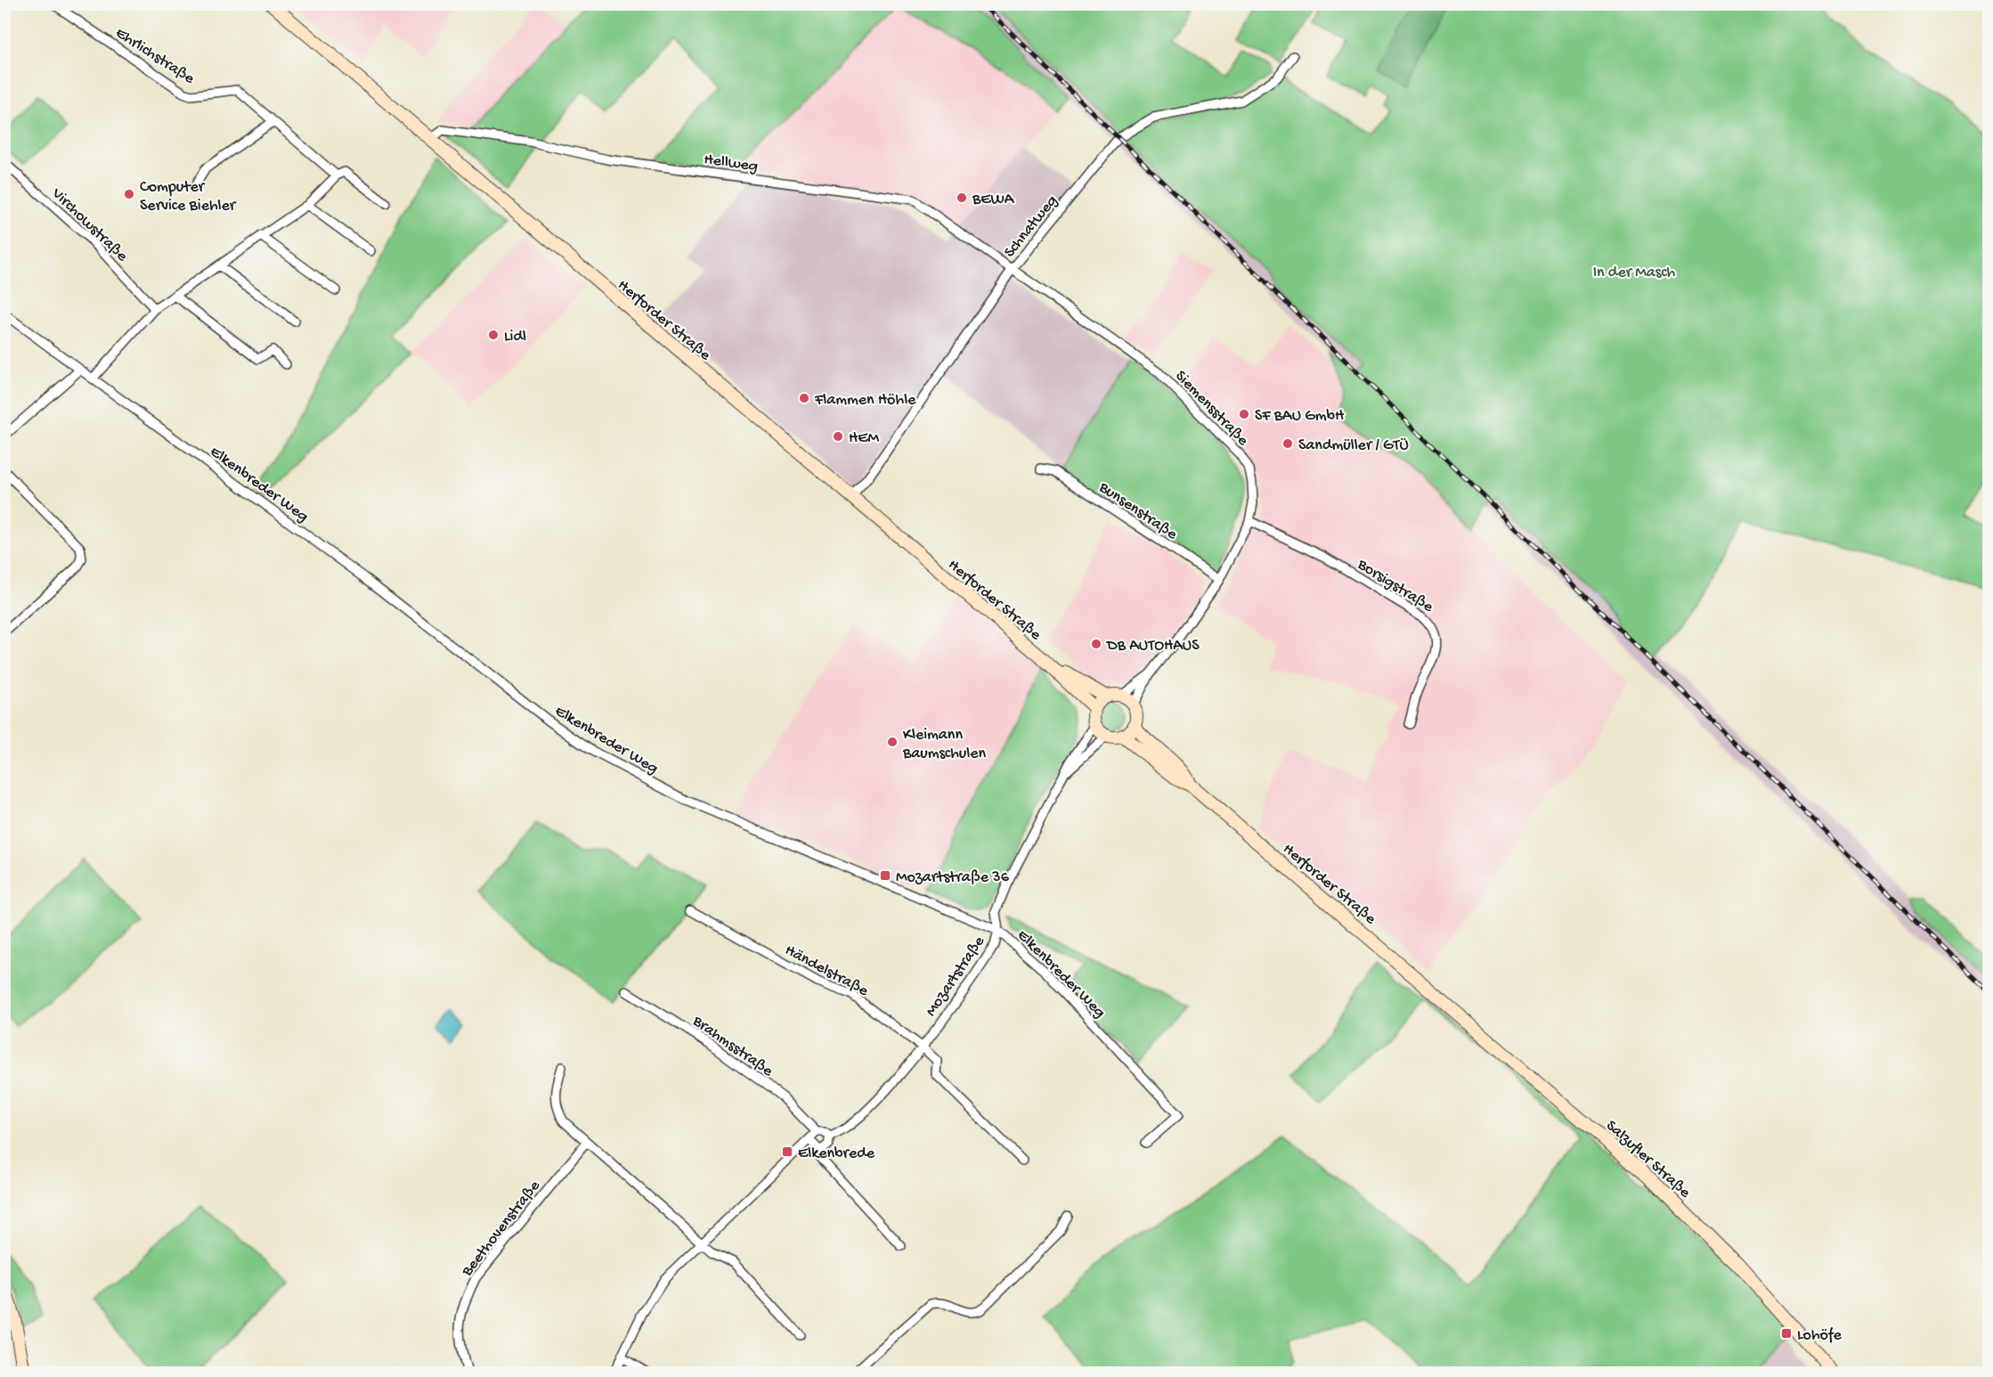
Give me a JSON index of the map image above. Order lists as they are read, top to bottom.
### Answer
{
  "streets": {
    "main road": ["Herforder Straße", "Salzufler Straße"],
    "street": [
      "Ehrlichstraße",
      "Hellweg",
      "Virchowstraße",
      "Schnatweg",
      "Siemensstraße",
      "Elkenbreder Weg",
      "Bunsenstraße",
      "Borsigstraße",
      "Händelstraße",
      "Mozartstraße",
      "Brahmsstraße",
      "Beethovenstraße"
    ]
  },
  "crossings": [
    ["Hellweg", "Schnatweg"],
    ["Hellweg", "Herforder Straße"],
    ["Hellweg", "Siemensstraße"],
    ["Schnatweg", "Herforder Straße"],
    ["Schnatweg", "Siemensstraße"],
    ["Herforder Straße", "Siemensstraße"],
    ["Herforder Straße", "Mozartstraße"],
    ["Herforder Straße", "Salzufler Straße"],
    ["Siemensstraße", "Bunsenstraße"],
    ["Siemensstraße", "Borsigstraße"],
    ["Siemensstraße", "Mozartstraße"],
    ["Elkenbreder Weg", "Mozartstraße"],
    ["Händelstraße", "Mozartstraße"],
    ["Mozartstraße", "Brahmsstraße"]
  ],
  "parks": ["In der Masch"],
  "places": {
    "other": [
      "Computer Service Biehler",
      "BEWA",
      "Lidl",
      "Flammen Höhle",
      "SF BAU GmbH",
      "HEM",
      "Sandmüller / GTÜ",
      "DB AUTOHAUS",
      "Kleimann Baumschulen"
    ],
    "transit": ["Mozartstraße 36", "Elkenbrede", "Lohöfe"]
  }
}
